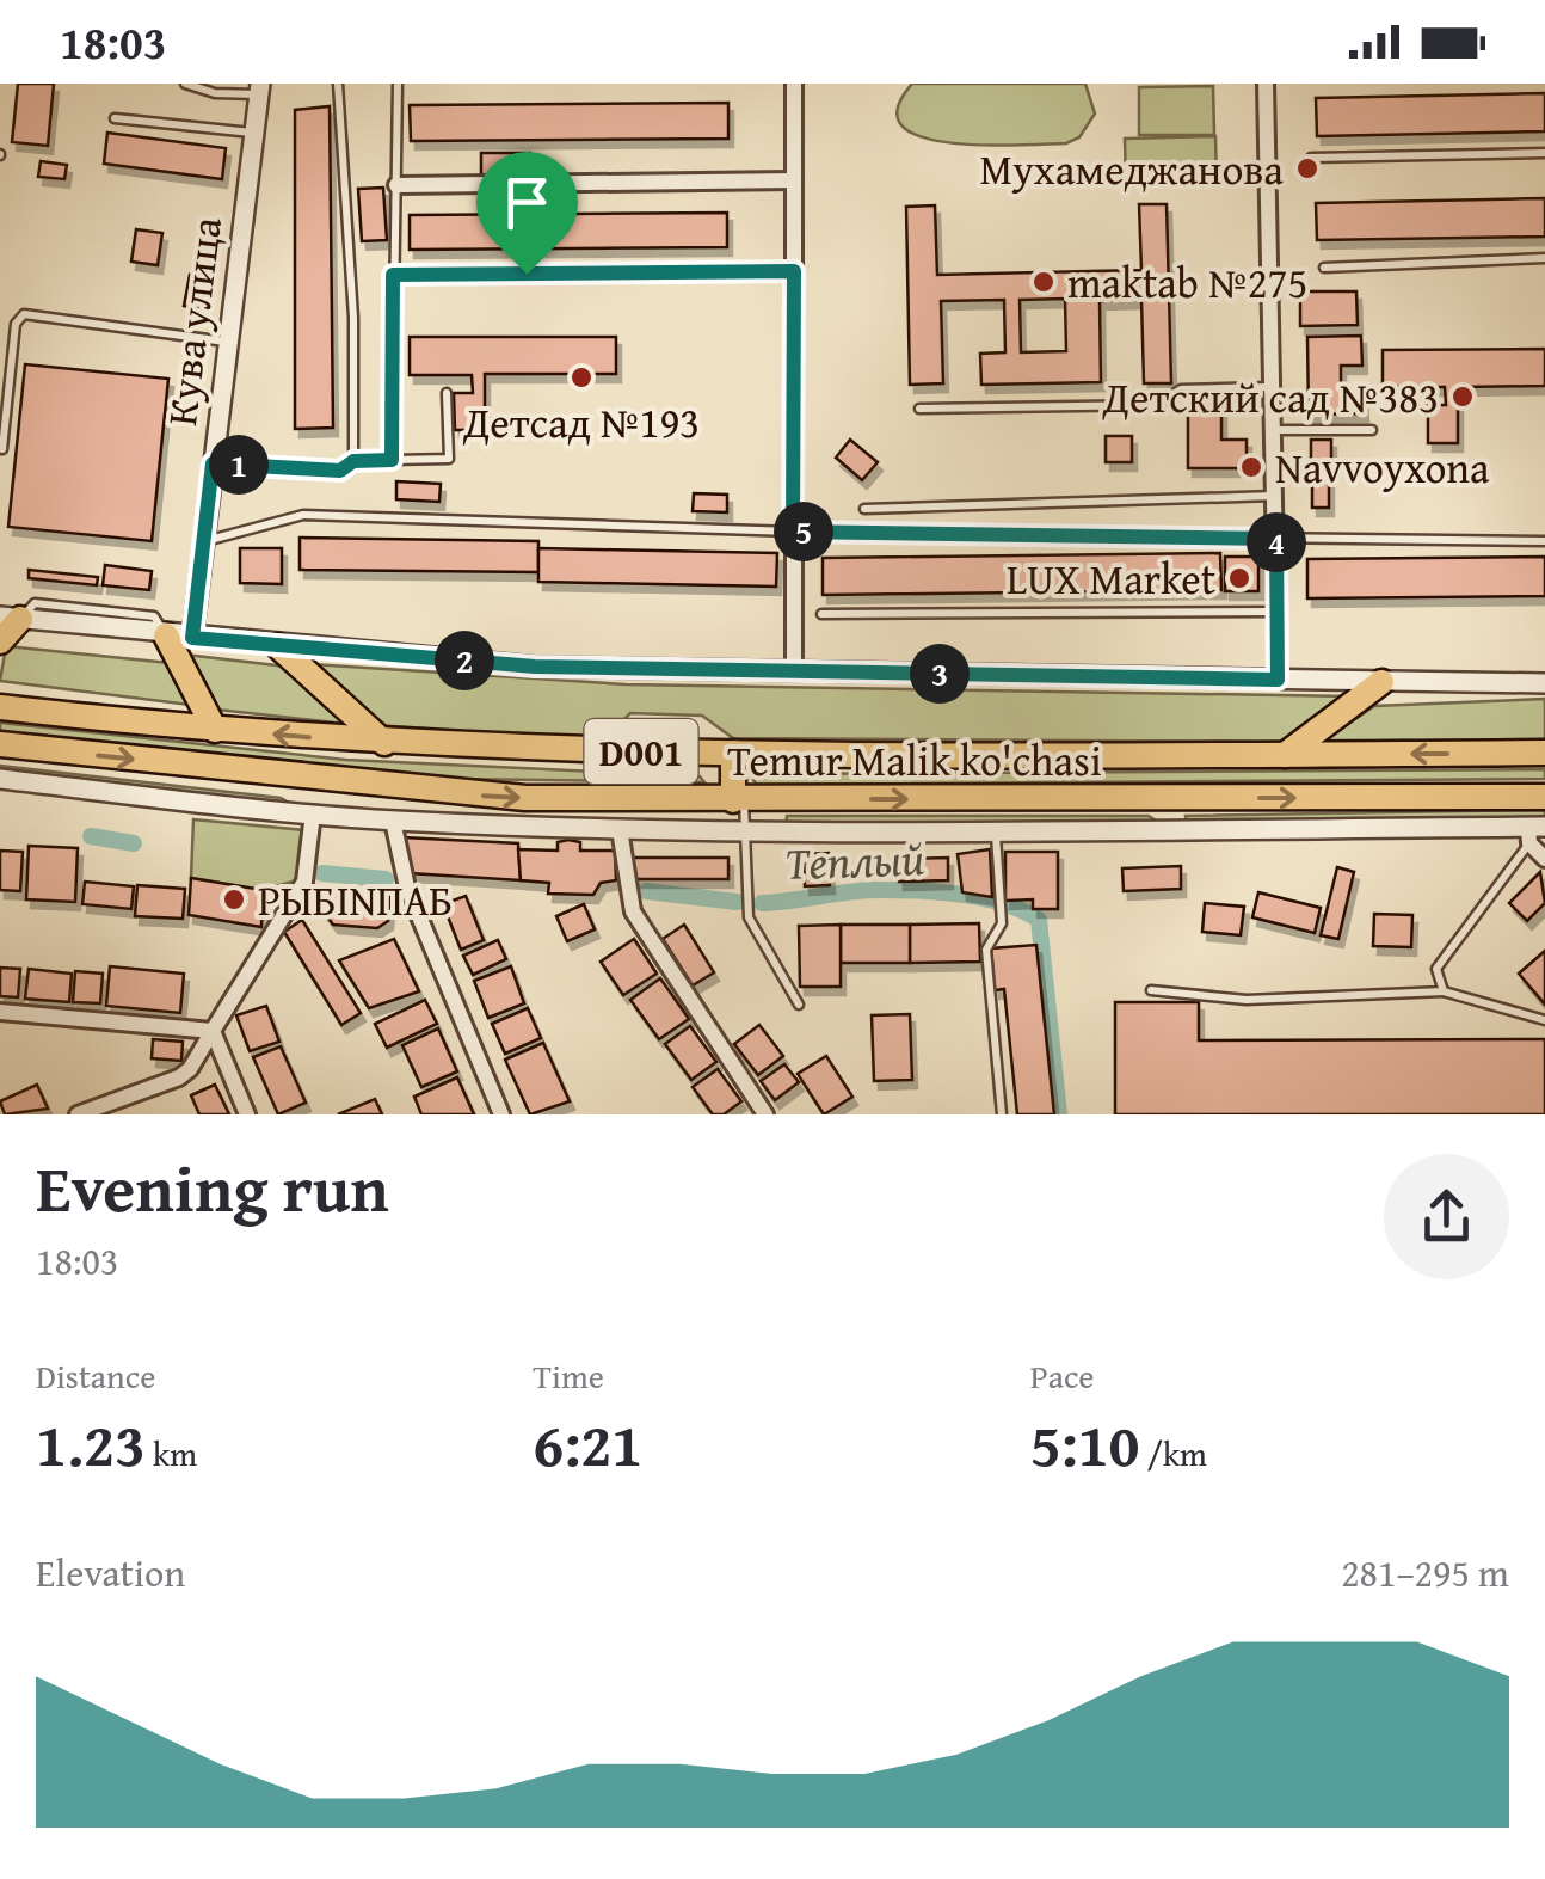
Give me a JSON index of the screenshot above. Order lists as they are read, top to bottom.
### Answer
{
  "streets": {
    "highway": ["D001", "Temur Malik ko'chasi"],
    "street": ["Кува улица"]
  },
  "water": ["Теплый"],
  "places": [
    "Мухамеджанова",
    "maktab №275",
    "Детсад №193",
    "Детский сад №383",
    "Navvoyxona",
    "LUX Market",
    "РЫБINПАБ"
  ],
  "page": {
    "status": "18:03",
    "pins": [
      "1",
      "5",
      "4",
      "2",
      "3"
    ],
    "heading": ["Evening run", "18:03"],
    "stats": [
      ["Distance", "1.23 km"],
      ["Time", "6:21"],
      ["Pace", "5:10 /km"]
    ],
    "chart": ["Elevation", "281–295 m"]
  }
}
